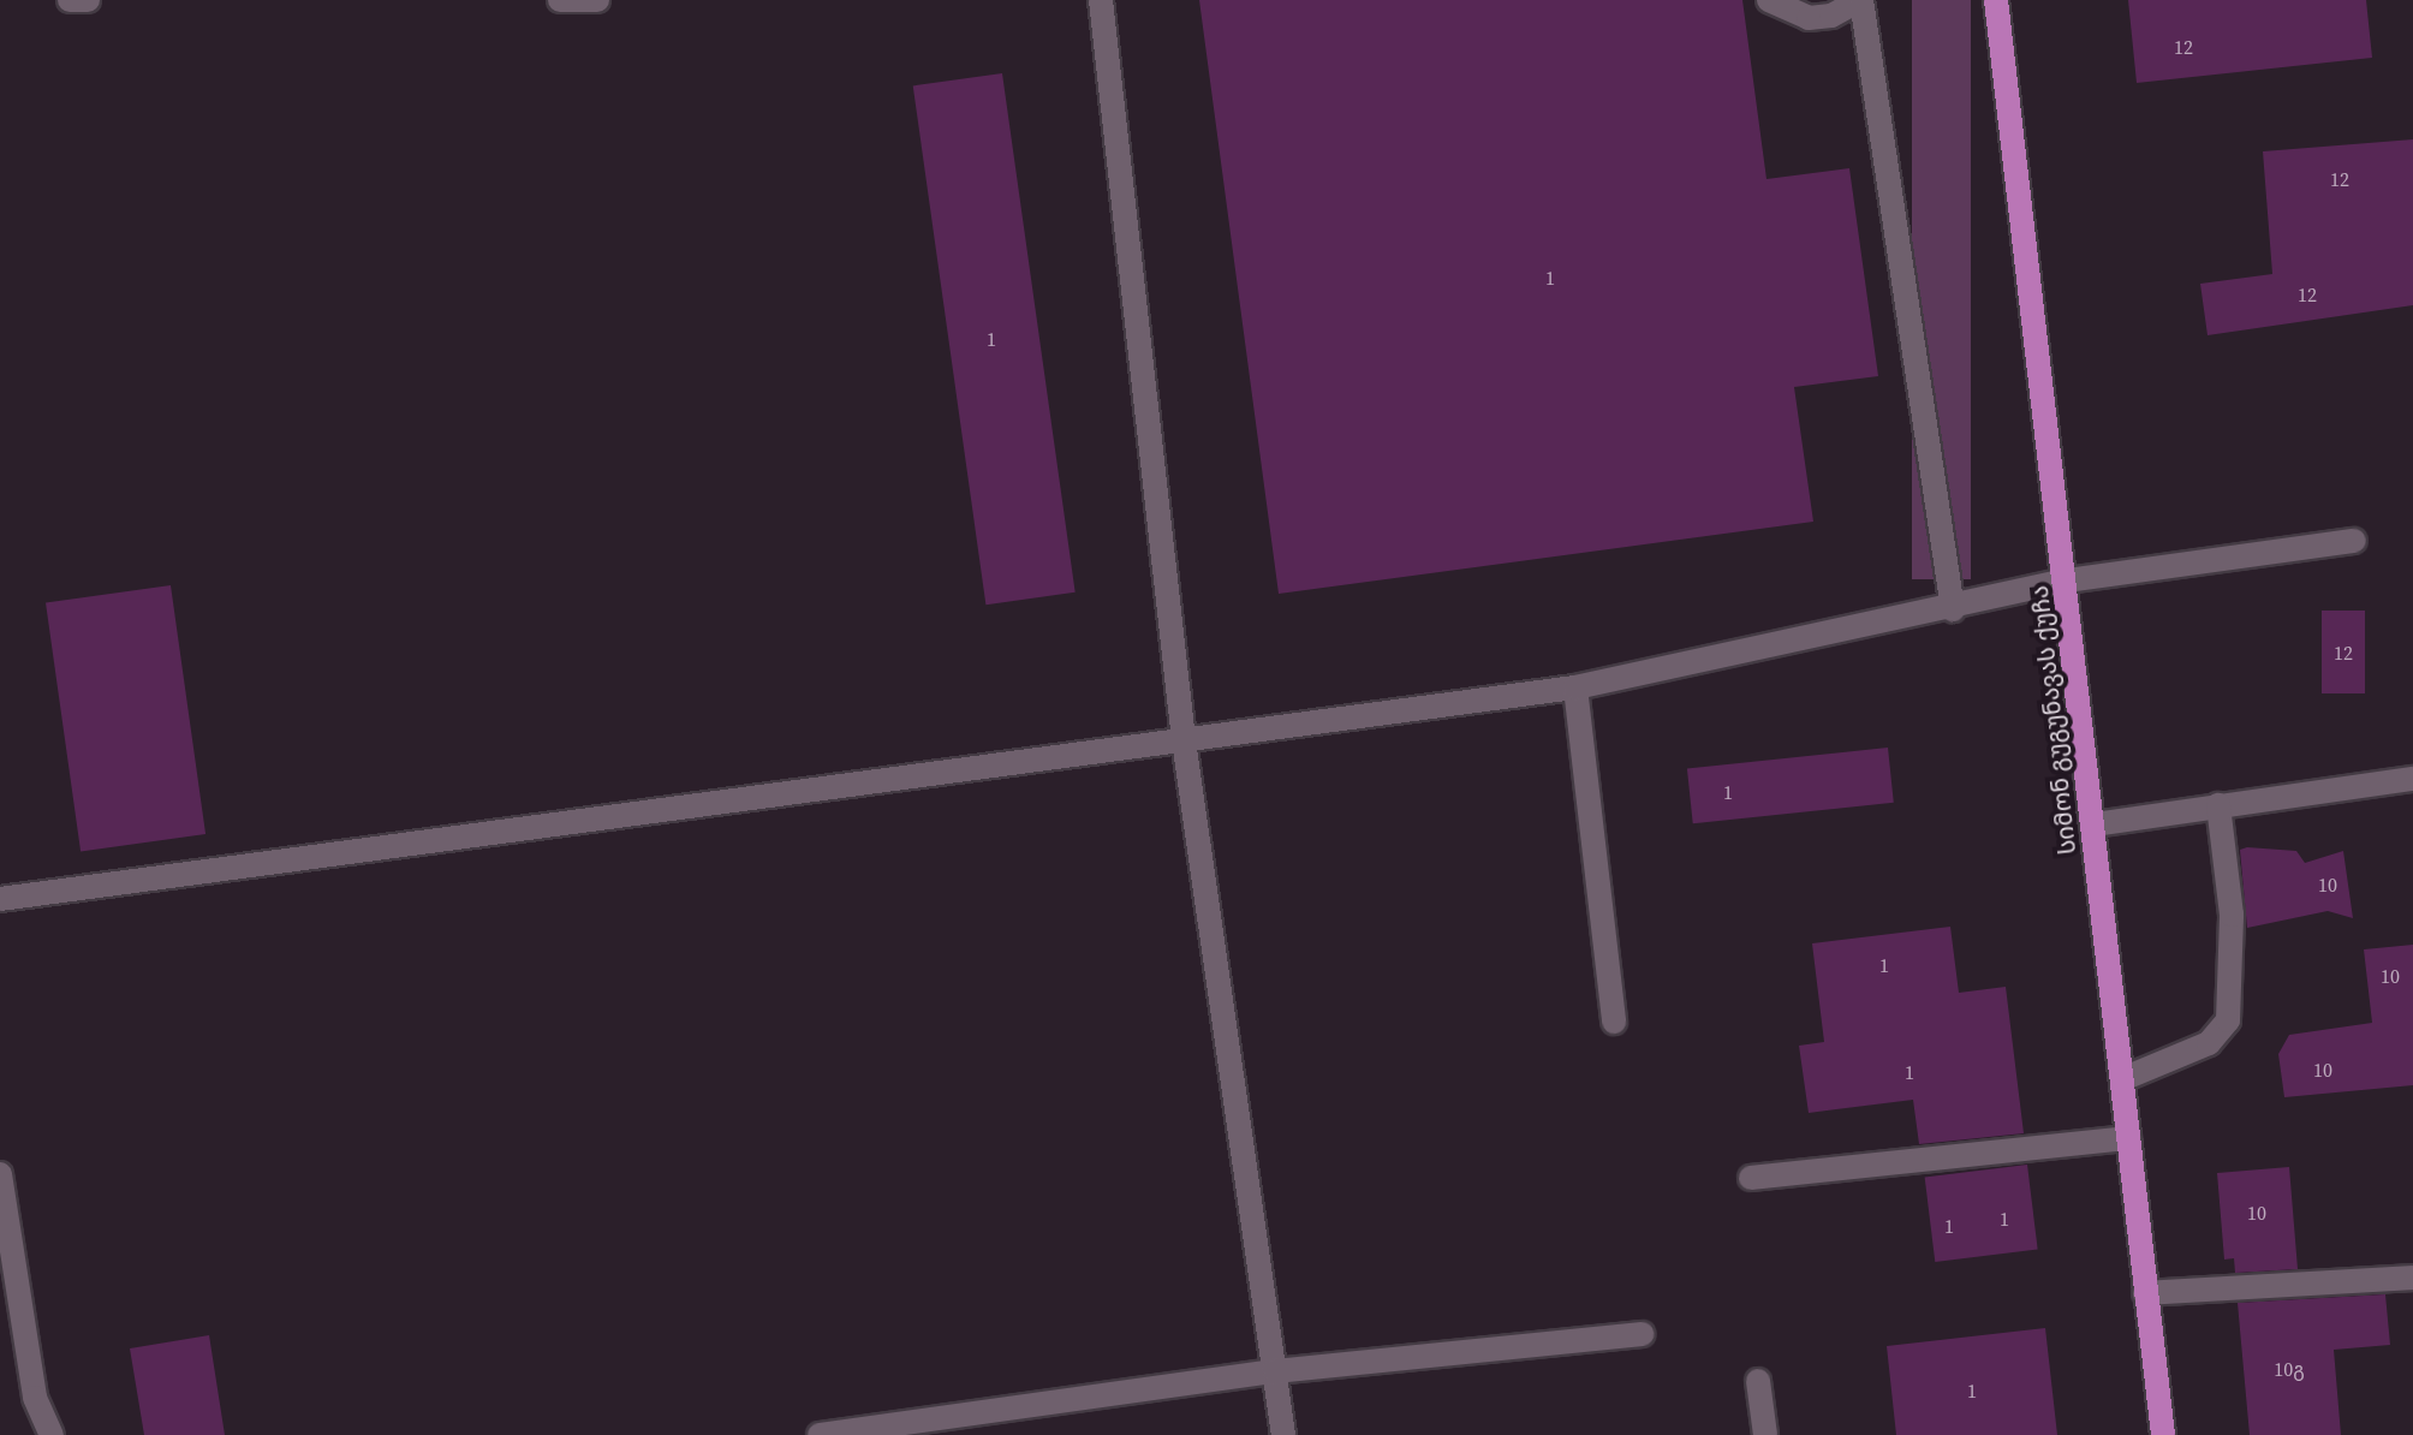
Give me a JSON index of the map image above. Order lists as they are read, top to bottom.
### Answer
{
  "streets": {
    "main road": ["სიმონ გუგუნავას ქუჩა"]
  },
  "house_numbers": [
    "12",
    "12",
    "1",
    "12",
    "1",
    "12",
    "1",
    "10",
    "1",
    "10",
    "10",
    "1",
    "10",
    "1",
    "1",
    "10გ",
    "1"
  ]
}
